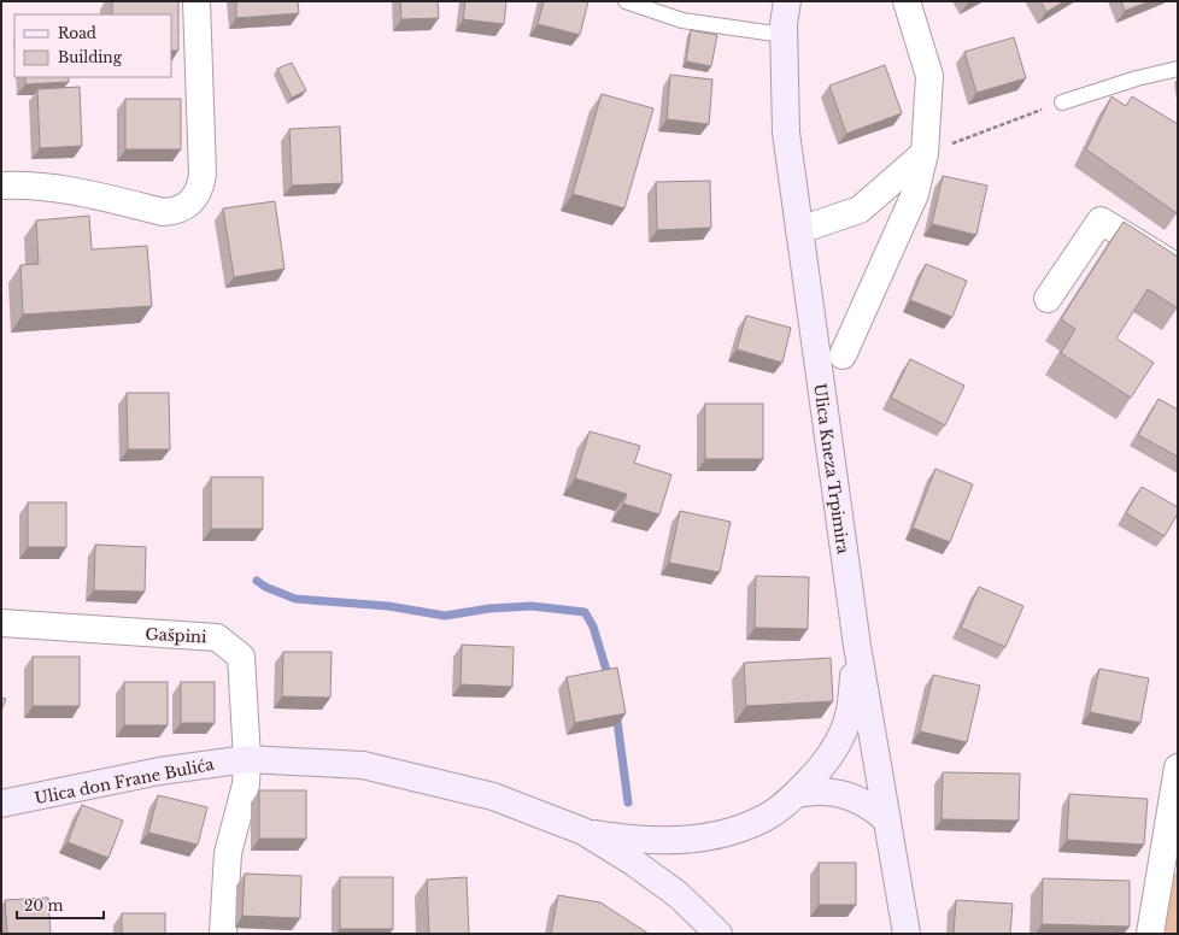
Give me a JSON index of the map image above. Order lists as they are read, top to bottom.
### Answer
{
  "streets": {
    "street": ["Ulica Kneza Trpimira", "Gašpini", "Ulica don Frane Bulića"]
  },
  "crossings": [
    ["Ulica Kneza Trpimira", "Ulica don Frane Bulića"],
    ["Gašpini", "Ulica don Frane Bulića"]
  ],
  "legend": ["Road", "Building"],
  "scale_bar": "20 m"
}
